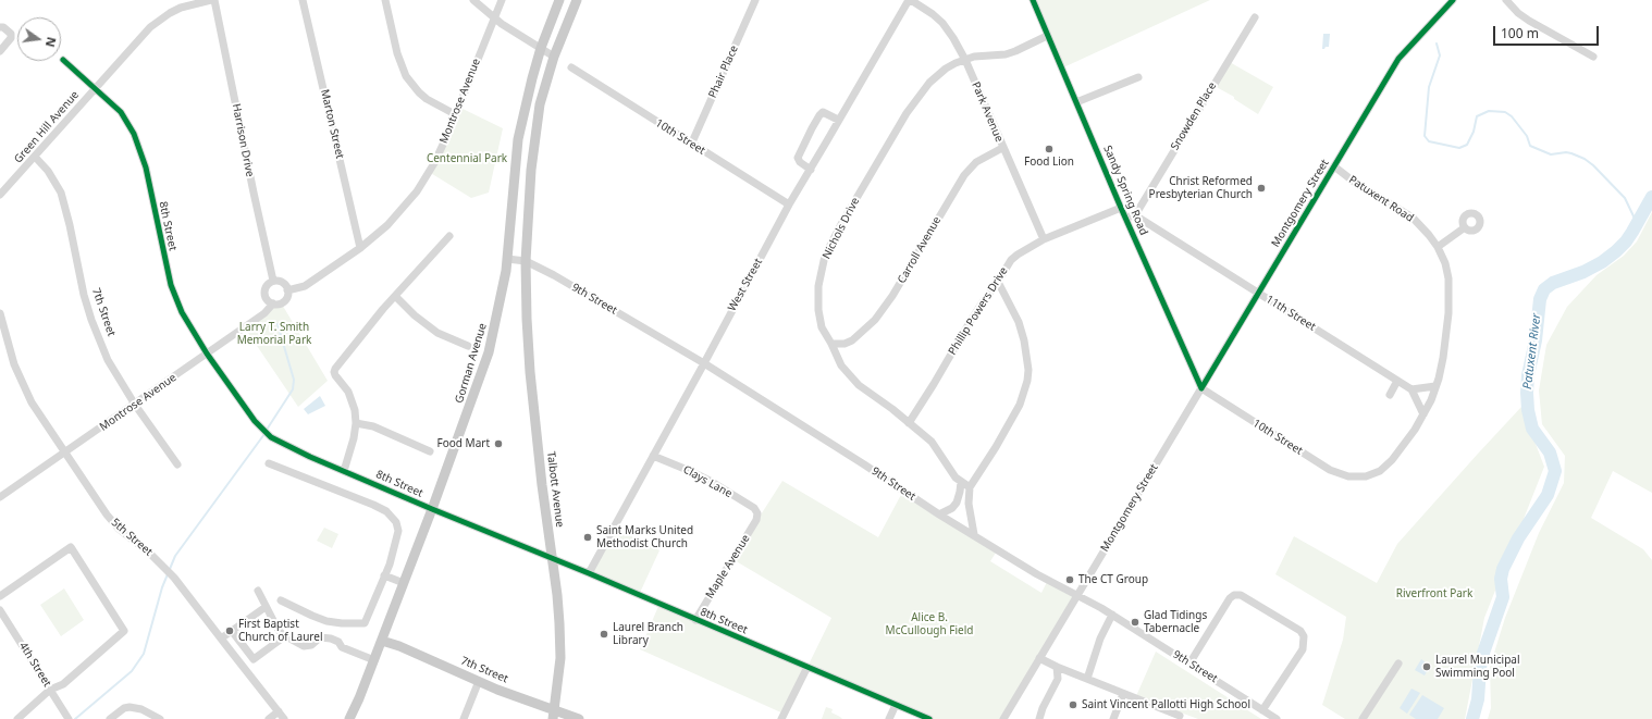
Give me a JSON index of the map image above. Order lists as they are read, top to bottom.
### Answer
{
  "streets": {
    "main road": ["7th Street", "Gorman Avenue", "Talbott Avenue"],
    "street": [
      "Phair Place",
      "Montrose Avenue",
      "Park Avenue",
      "Snowden Place",
      "Marton Street",
      "Green Hill Avenue",
      "10th Street",
      "Harrison Drive",
      "Sandy Spring Road",
      "Patuxent Road",
      "Montgomery Street",
      "8th Street",
      "Nichols Drive",
      "Carroll Avenue",
      "West Street",
      "9th Street",
      "Phillip Powers Drive",
      "11th Street",
      "Clays Lane",
      "5th Street",
      "Maple Avenue",
      "4th Street"
    ]
  },
  "crossings": [
    ["Phair Place", "10th Street"],
    ["Montrose Avenue", "Marton Street"],
    ["Montrose Avenue", "Harrison Drive"],
    ["Montrose Avenue", "8th Street"],
    ["Montrose Avenue", "7th Street"],
    ["Montrose Avenue", "5th Street"],
    ["Park Avenue", "Nichols Drive"],
    ["Park Avenue", "Carroll Avenue"],
    ["Park Avenue", "West Street"],
    ["Park Avenue", "Phillip Powers Drive"],
    ["Snowden Place", "11th Street"],
    ["Green Hill Avenue", "Harrison Drive"],
    ["Green Hill Avenue", "8th Street"],
    ["Green Hill Avenue", "7th Street"],
    ["10th Street", "Sandy Spring Road"],
    ["10th Street", "Patuxent Road"],
    ["10th Street", "Montgomery Street"],
    ["10th Street", "West Street"],
    ["Sandy Spring Road", "Montgomery Street"],
    ["Sandy Spring Road", "Nichols Drive"],
    ["Sandy Spring Road", "Phillip Powers Drive"],
    ["Patuxent Road", "Montgomery Street"],
    ["Montgomery Street", "9th Street"],
    ["Montgomery Street", "11th Street"],
    ["8th Street", "West Street"],
    ["8th Street", "Gorman Avenue"],
    ["8th Street", "Talbott Avenue"],
    ["8th Street", "Maple Avenue"],
    ["Nichols Drive", "Carroll Avenue"],
    ["Nichols Drive", "Phillip Powers Drive"],
    ["West Street", "9th Street"],
    ["West Street", "Clays Lane"],
    ["9th Street", "Gorman Avenue"],
    ["9th Street", "Talbott Avenue"],
    ["7th Street", "Gorman Avenue"],
    ["7th Street", "Talbott Avenue"],
    ["Clays Lane", "Maple Avenue"]
  ],
  "water": ["Patuxent River"],
  "parks": [
    "Centennial Park",
    "Larry T. Smith Memorial Park",
    "Riverfront Park",
    "Alice B. McCullough Field"
  ],
  "places": [
    "Food Lion",
    "Christ Reformed Presbyterian Church",
    "Food Mart",
    "Saint Marks United Methodist Church",
    "The CT Group",
    "Glad Tidings Tabernacle",
    "First Baptist Church of Laurel",
    "Laurel Branch Library",
    "Laurel Municipal Swimming Pool",
    "Saint Vincent Pallotti High School"
  ],
  "scale_bar": "100 m",
  "north": "right"
}
